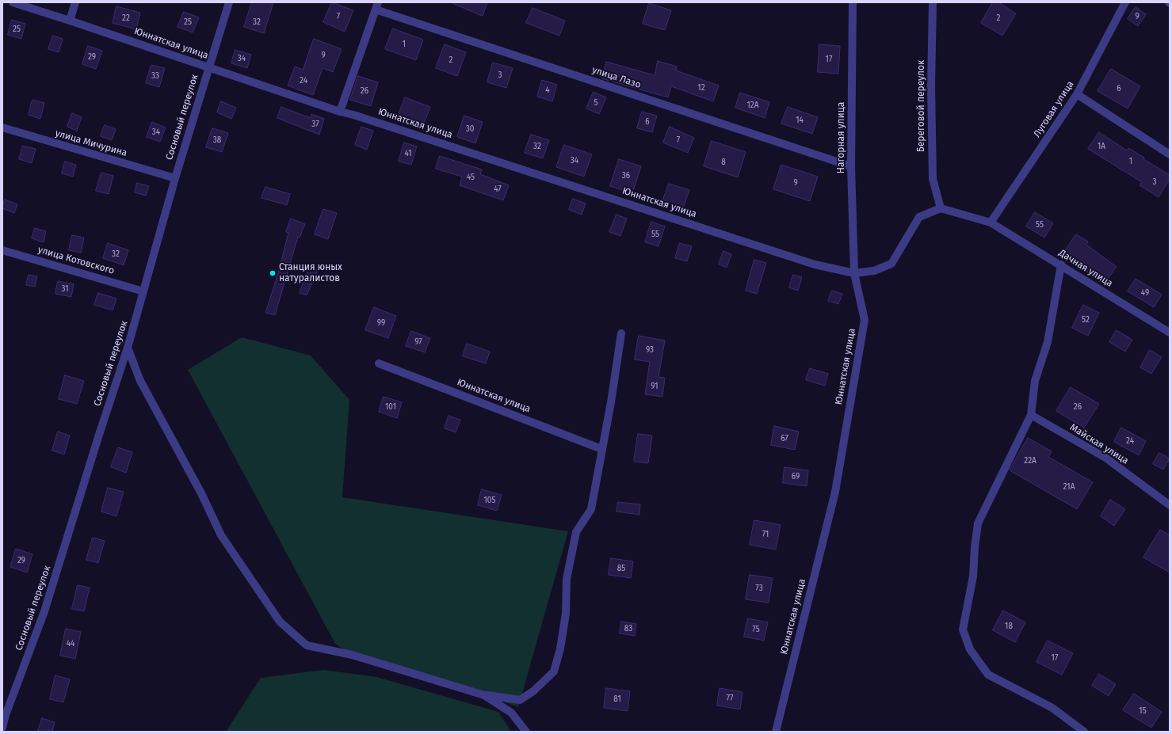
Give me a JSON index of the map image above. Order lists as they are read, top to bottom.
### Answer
{
  "streets": {
    "street": [
      "Юннатская улица",
      "улица Лазо",
      "Береговой переулок",
      "Луговая улица",
      "Сосновый переулок",
      "Нагорная улица",
      "улица Мичурина",
      "улица Котовского",
      "Дачная улица",
      "Майская улица"
    ]
  },
  "crossings": [
    ["Юннатская улица", "Сосновый переулок"],
    ["Юннатская улица", "Нагорная улица"],
    ["улица Лазо", "Нагорная улица"],
    ["Береговой переулок", "Дачная улица"],
    ["Луговая улица", "Дачная улица"],
    ["Сосновый переулок", "улица Мичурина"],
    ["Сосновый переулок", "улица Котовского"]
  ],
  "places": ["Станция юных натуралистов"],
  "house_numbers": [
    "7",
    "9",
    "22",
    "2",
    "25",
    "32",
    "25",
    "1",
    "9",
    "29",
    "34",
    "17",
    "2",
    "3",
    "33",
    "24",
    "12",
    "6",
    "4",
    "26",
    "5",
    "12А",
    "14",
    "6",
    "37",
    "30",
    "34",
    "38",
    "7",
    "32",
    "1А",
    "41",
    "34",
    "1",
    "8",
    "36",
    "45",
    "3",
    "9",
    "47",
    "55",
    "55",
    "32",
    "31",
    "49",
    "52",
    "99",
    "97",
    "93",
    "91",
    "101",
    "26",
    "67",
    "24",
    "22А",
    "69",
    "21А",
    "105",
    "71",
    "29",
    "85",
    "73",
    "18",
    "83",
    "75",
    "44",
    "17",
    "77",
    "81",
    "15"
  ]
}
